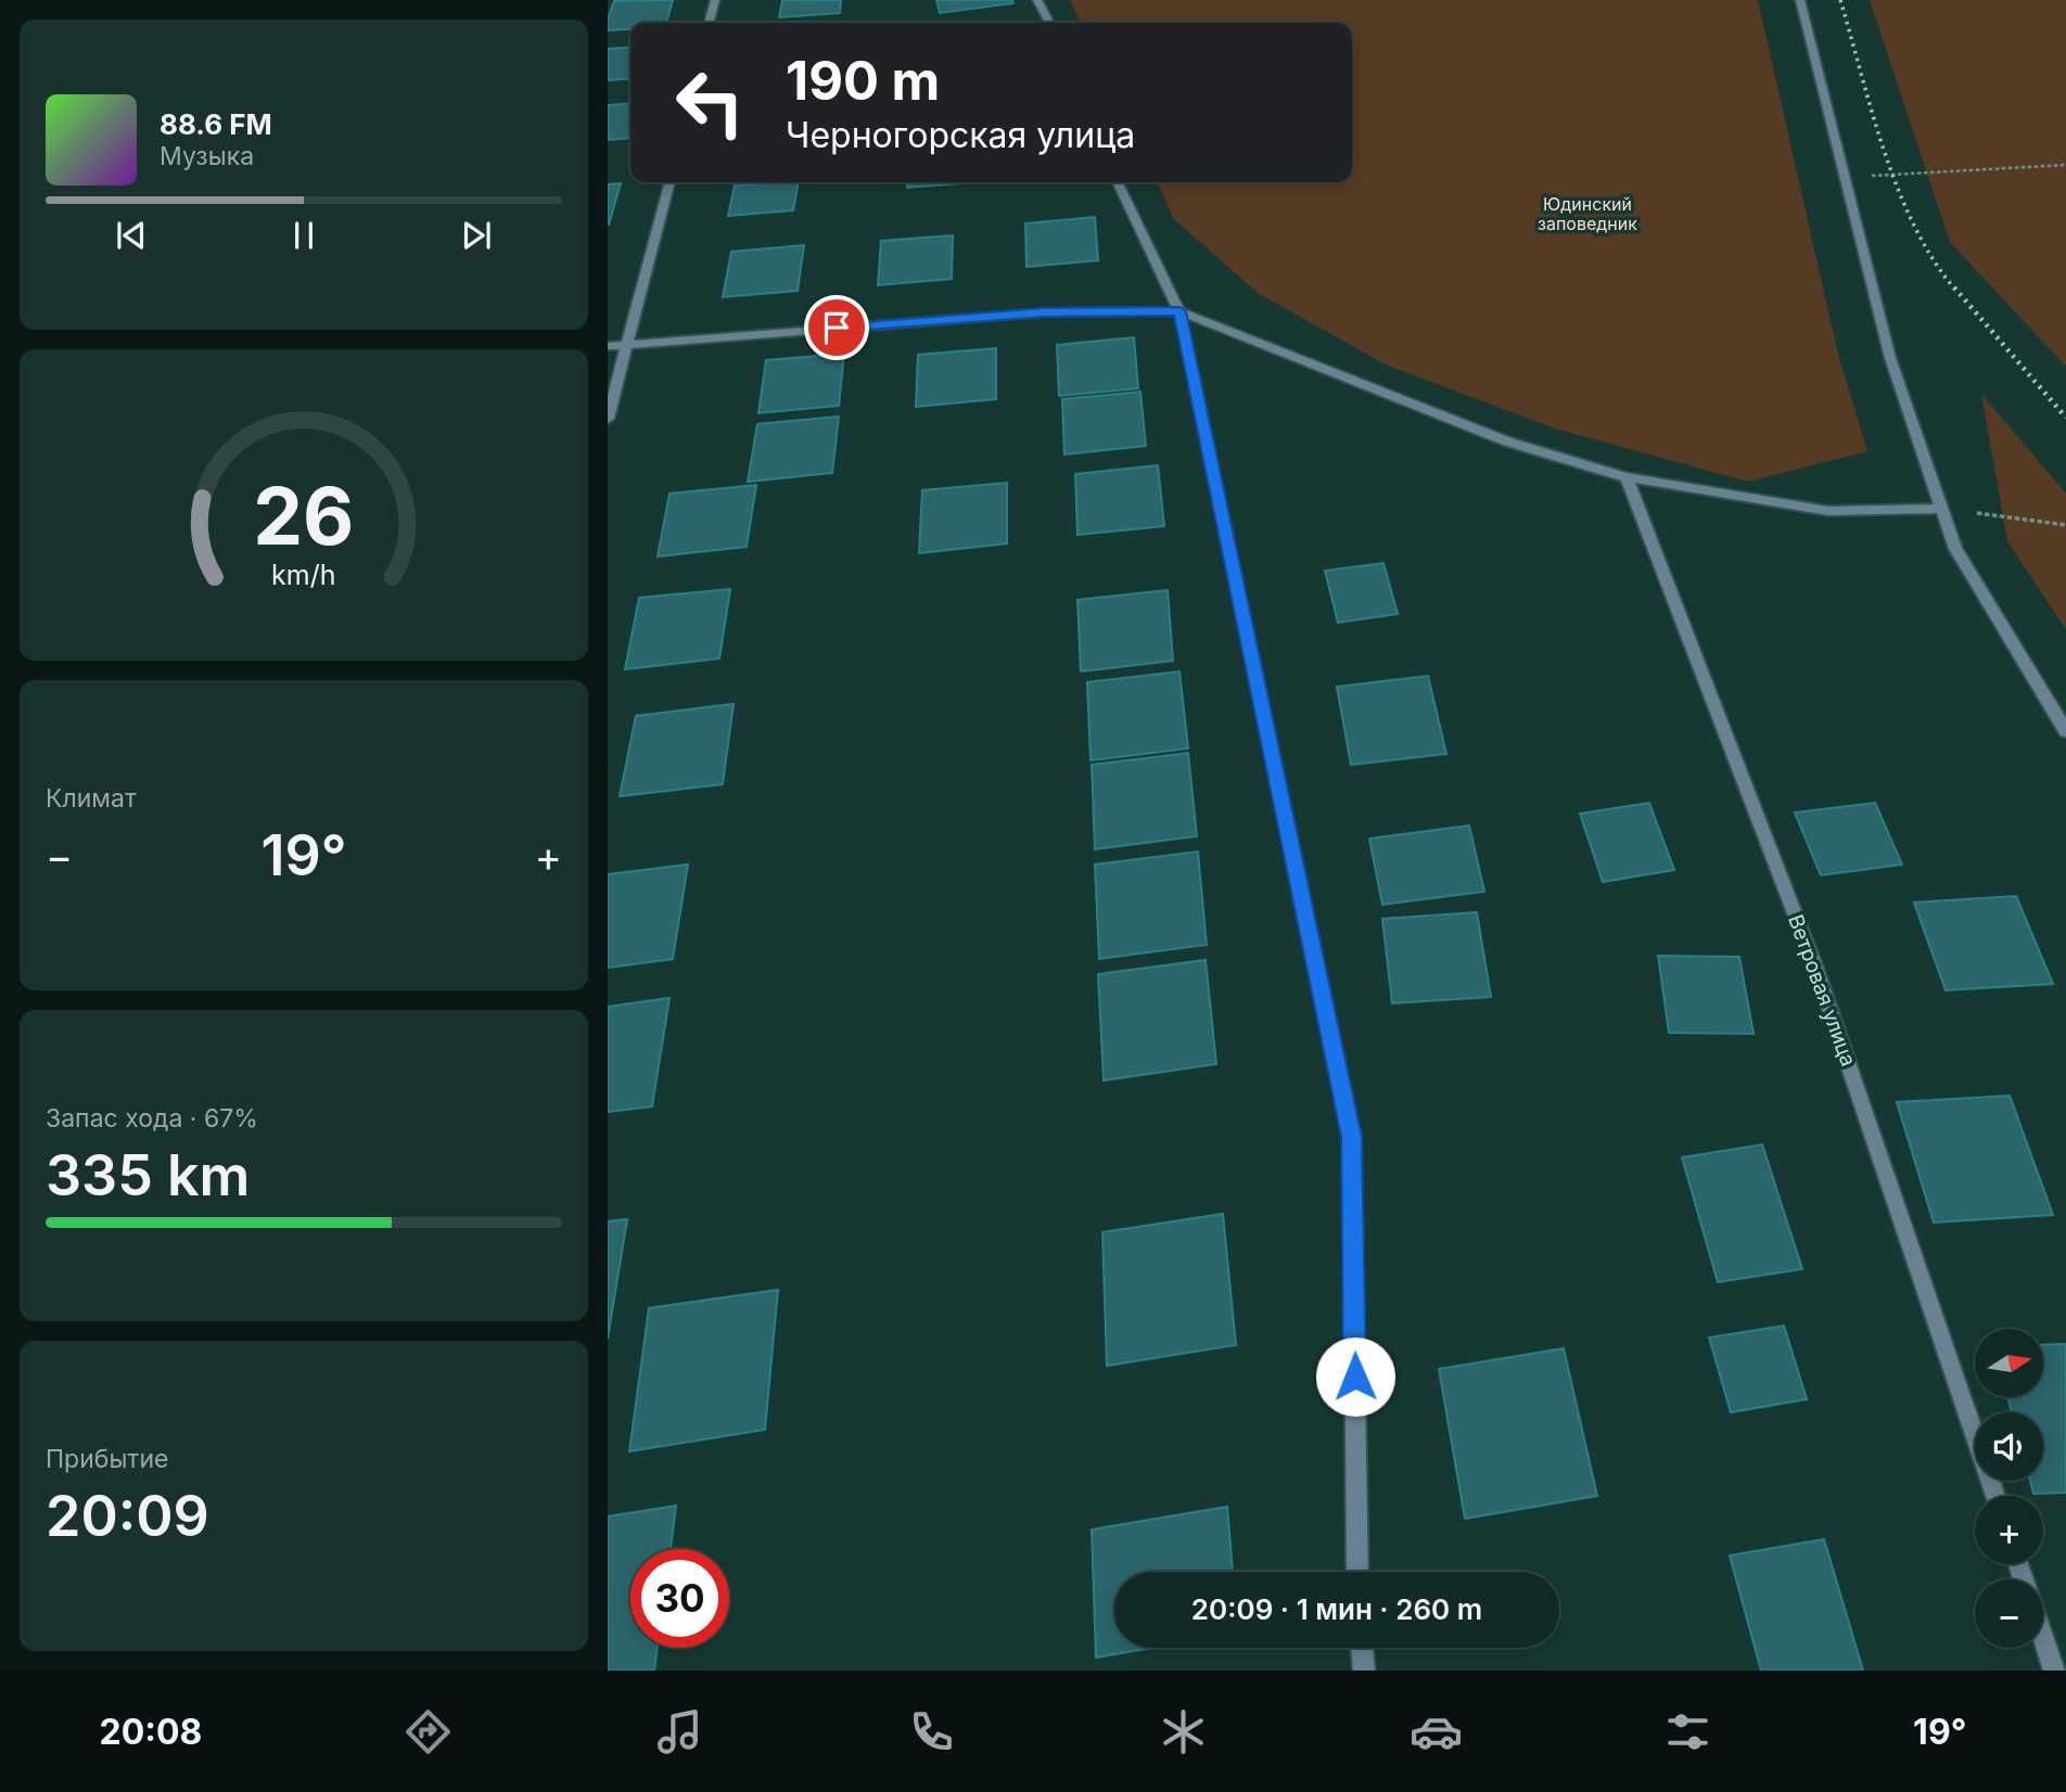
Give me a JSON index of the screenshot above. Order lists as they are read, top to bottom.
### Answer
{
  "streets": {
    "street": ["Ветровая улица"]
  },
  "parks": ["Юдинский заповедник"],
  "north": "right",
  "page": {
    "turn": ["190 m", "Черногорская улица"],
    "song": ["88.6 FM", "Музыка"],
    "tile": [
      "Климат",
      ["Запас хода · 67%", "335 km"],
      ["Прибытие", "20:09"]
    ],
    "heat": ["−", "19°", "+"],
    "map_buttons": ["+", "−"],
    "limit": "30",
    "trip": "20:09 · 1 мин · 260 m",
    "tabs": ["20:08", "19°"],
    "gauge": ["26", "km/h"]
  }
}
